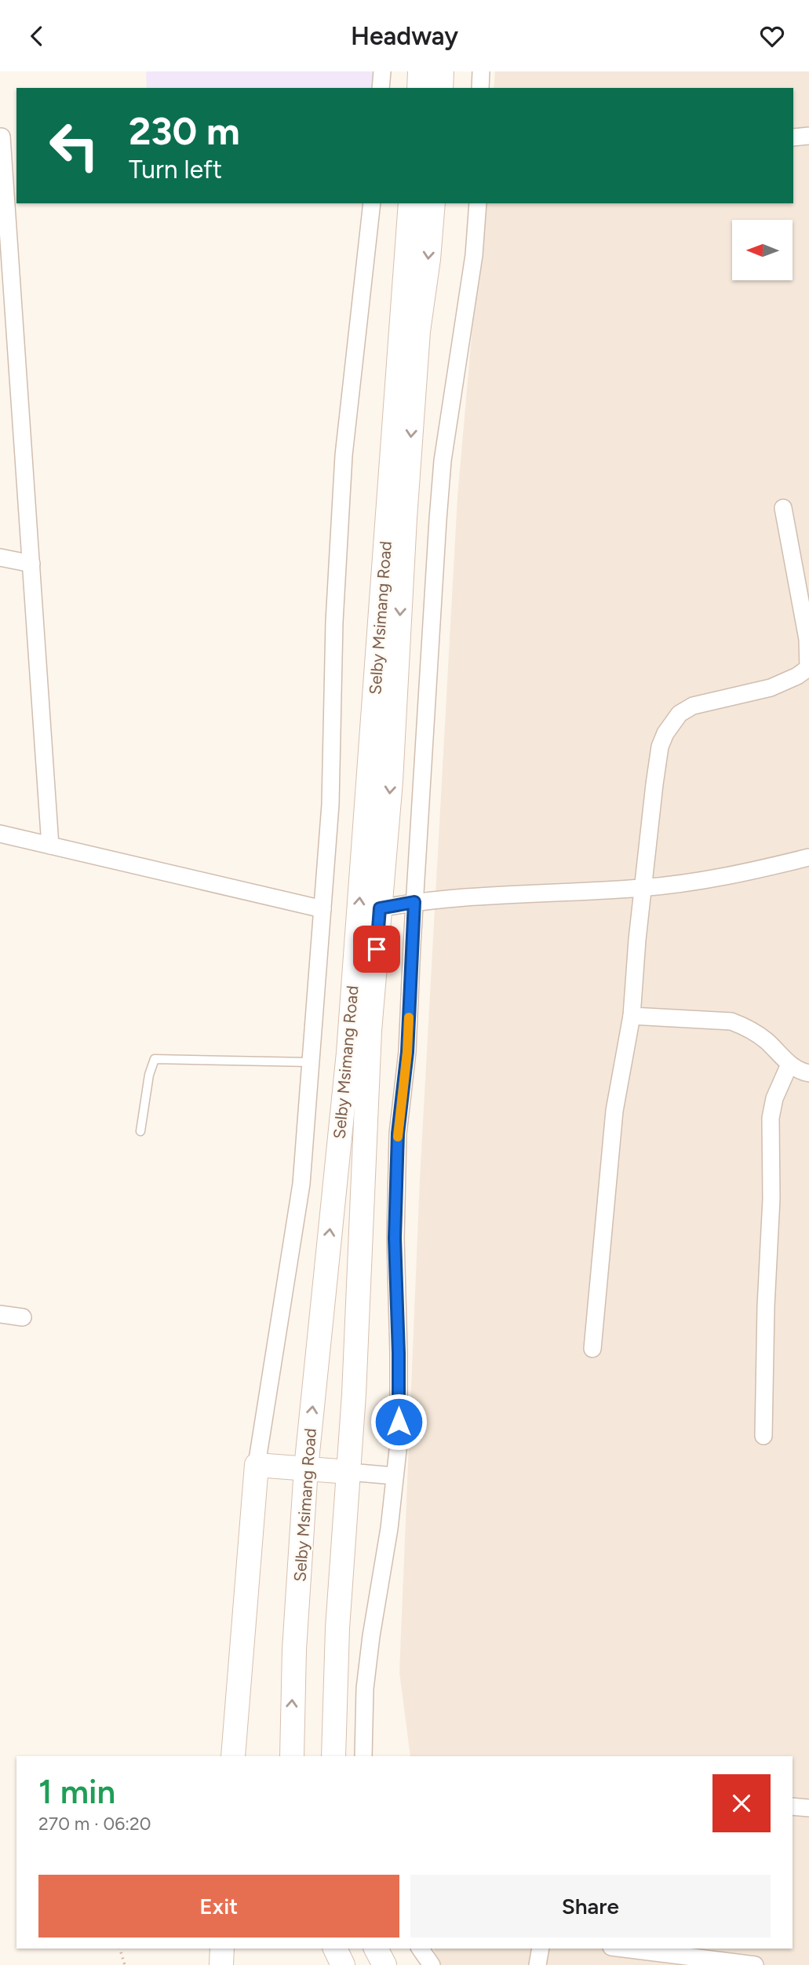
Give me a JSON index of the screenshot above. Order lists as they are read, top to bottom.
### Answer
{
  "streets": {
    "main road": ["Selby Msimang Road"]
  },
  "north": "left",
  "page": {
    "header": "Headway",
    "turn": ["230 m", "Turn left"],
    "heading": ["1 min", "270 m · 06:20"],
    "buttons": ["Exit", "Share"]
  }
}
